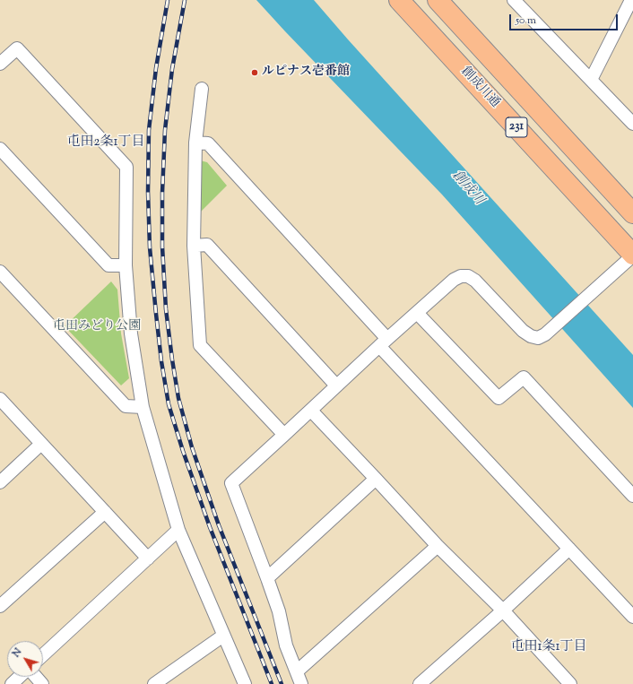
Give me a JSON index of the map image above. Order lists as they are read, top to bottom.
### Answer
{
  "streets": {
    "highway": ["創成川通", "231"]
  },
  "districts": ["屯田2条1丁目", "屯田1条1丁目"],
  "water": ["創成川"],
  "parks": ["屯田みどり公園"],
  "places": ["ルピナス壱番館"],
  "scale_bar": "50 m",
  "north": "top left"
}
